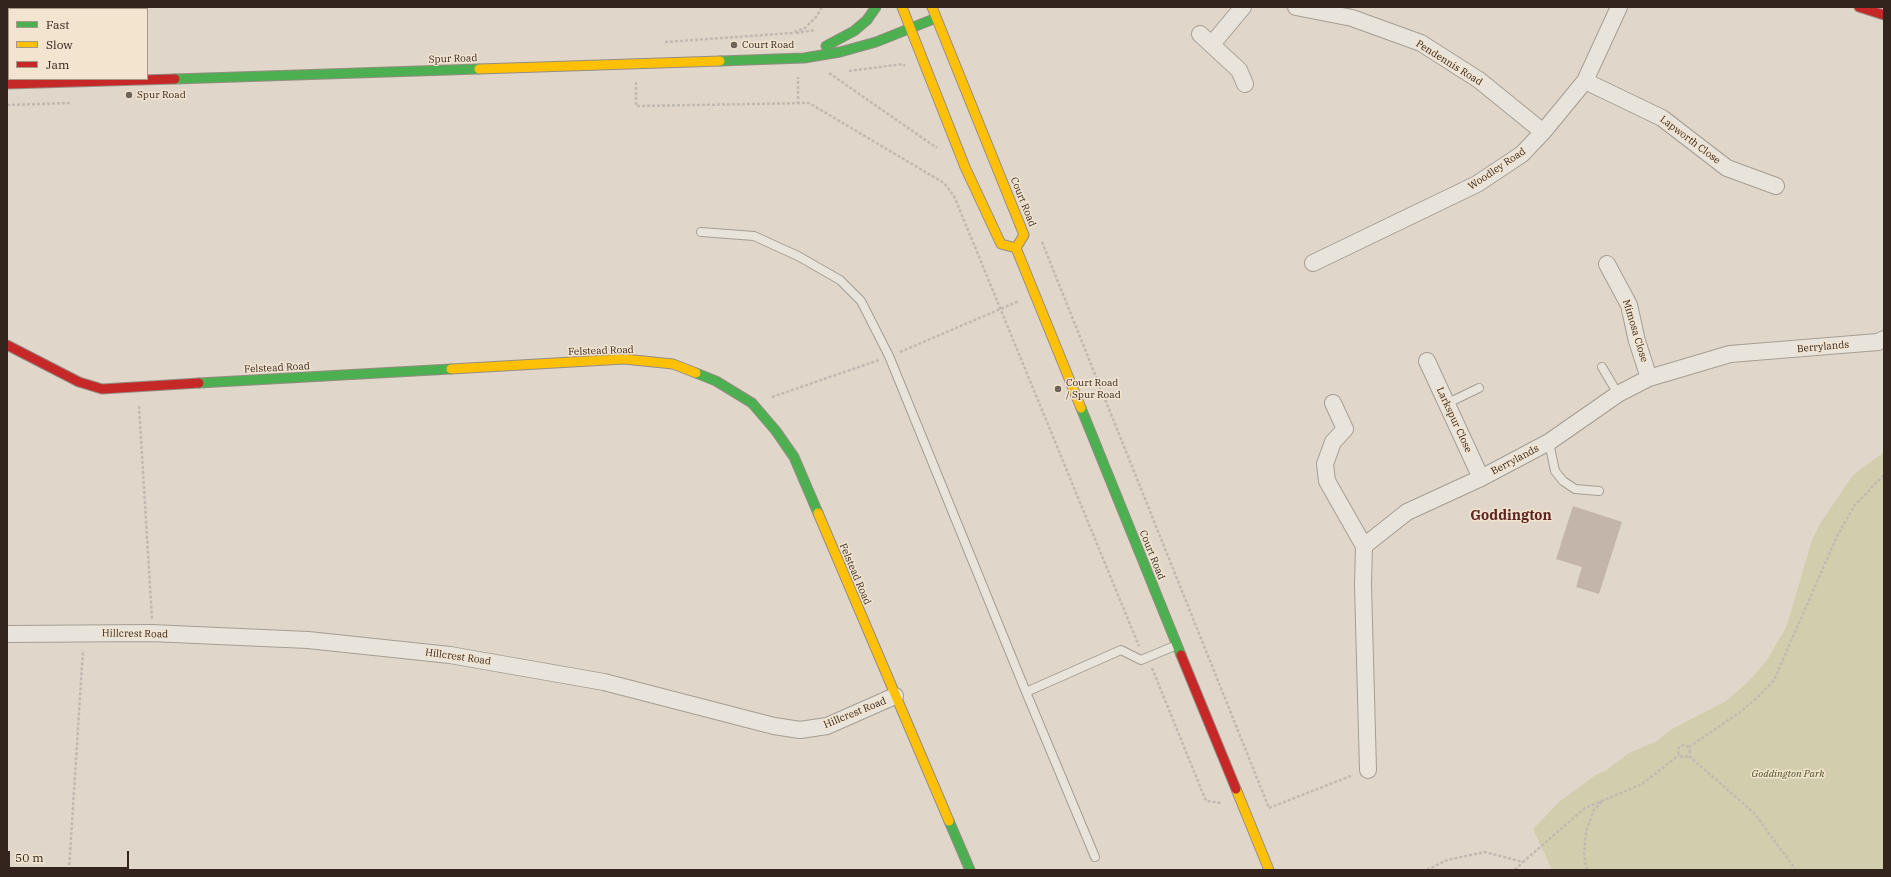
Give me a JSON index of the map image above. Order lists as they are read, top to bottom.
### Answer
{
  "streets": {
    "main road": ["Spur Road", "Court Road", "Felstead Road"],
    "street": [
      "Pendennis Road",
      "Lapworth Close",
      "Woodley Road",
      "Mimosa Close",
      "Berrylands",
      "Larkspur Close",
      "Hillcrest Road"
    ]
  },
  "crossings": [
    ["Spur Road", "Court Road"],
    ["Pendennis Road", "Woodley Road"],
    ["Lapworth Close", "Woodley Road"],
    ["Mimosa Close", "Berrylands"],
    ["Berrylands", "Larkspur Close"],
    ["Felstead Road", "Hillcrest Road"]
  ],
  "districts": ["Goddington"],
  "parks": ["Goddington Park"],
  "places": ["Court Road", "Spur Road", "Court Road / Spur Road"],
  "legend": ["Fast", "Slow", "Jam"],
  "scale_bar": "50 m"
}
